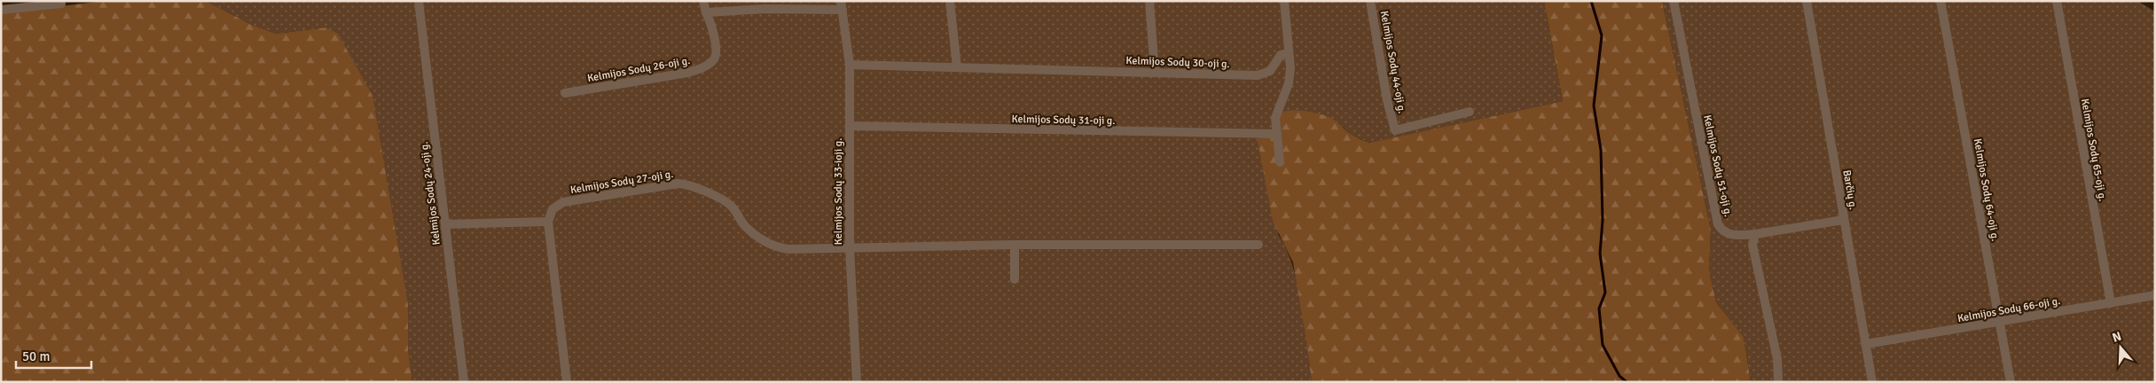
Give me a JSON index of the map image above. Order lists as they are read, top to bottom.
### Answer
{
  "streets": {
    "street": [
      "Kelmijos Sodų 30-oji g.",
      "Kelmijos Sodų 44-oji g.",
      "Kelmijos Sodų 26-oji g.",
      "Kelmijos Sodų 31-oji g.",
      "Kelmijos Sodų 65-oji g.",
      "Kelmijos Sodų 51-oji g.",
      "Kelmijos Sodų 27-oji g.",
      "Barčių g.",
      "Kelmijos Sodų 64-oji g.",
      "Kelmijos Sodų 33-ioji g.",
      "Kelmijos Sodų 24-oji g.",
      "Kelmijos Sodų 66-oji g."
    ]
  },
  "crossings": [
    ["Kelmijos Sodų 30-oji g.", "Kelmijos Sodų 33-ioji g."],
    ["Kelmijos Sodų 31-oji g.", "Kelmijos Sodų 33-ioji g."],
    ["Kelmijos Sodų 65-oji g.", "Kelmijos Sodų 66-oji g."],
    ["Kelmijos Sodų 51-oji g.", "Barčių g."],
    ["Kelmijos Sodų 27-oji g.", "Kelmijos Sodų 33-ioji g."],
    ["Barčių g.", "Kelmijos Sodų 66-oji g."],
    ["Kelmijos Sodų 64-oji g.", "Kelmijos Sodų 66-oji g."]
  ],
  "scale_bar": "50 m",
  "north": "top"
}
